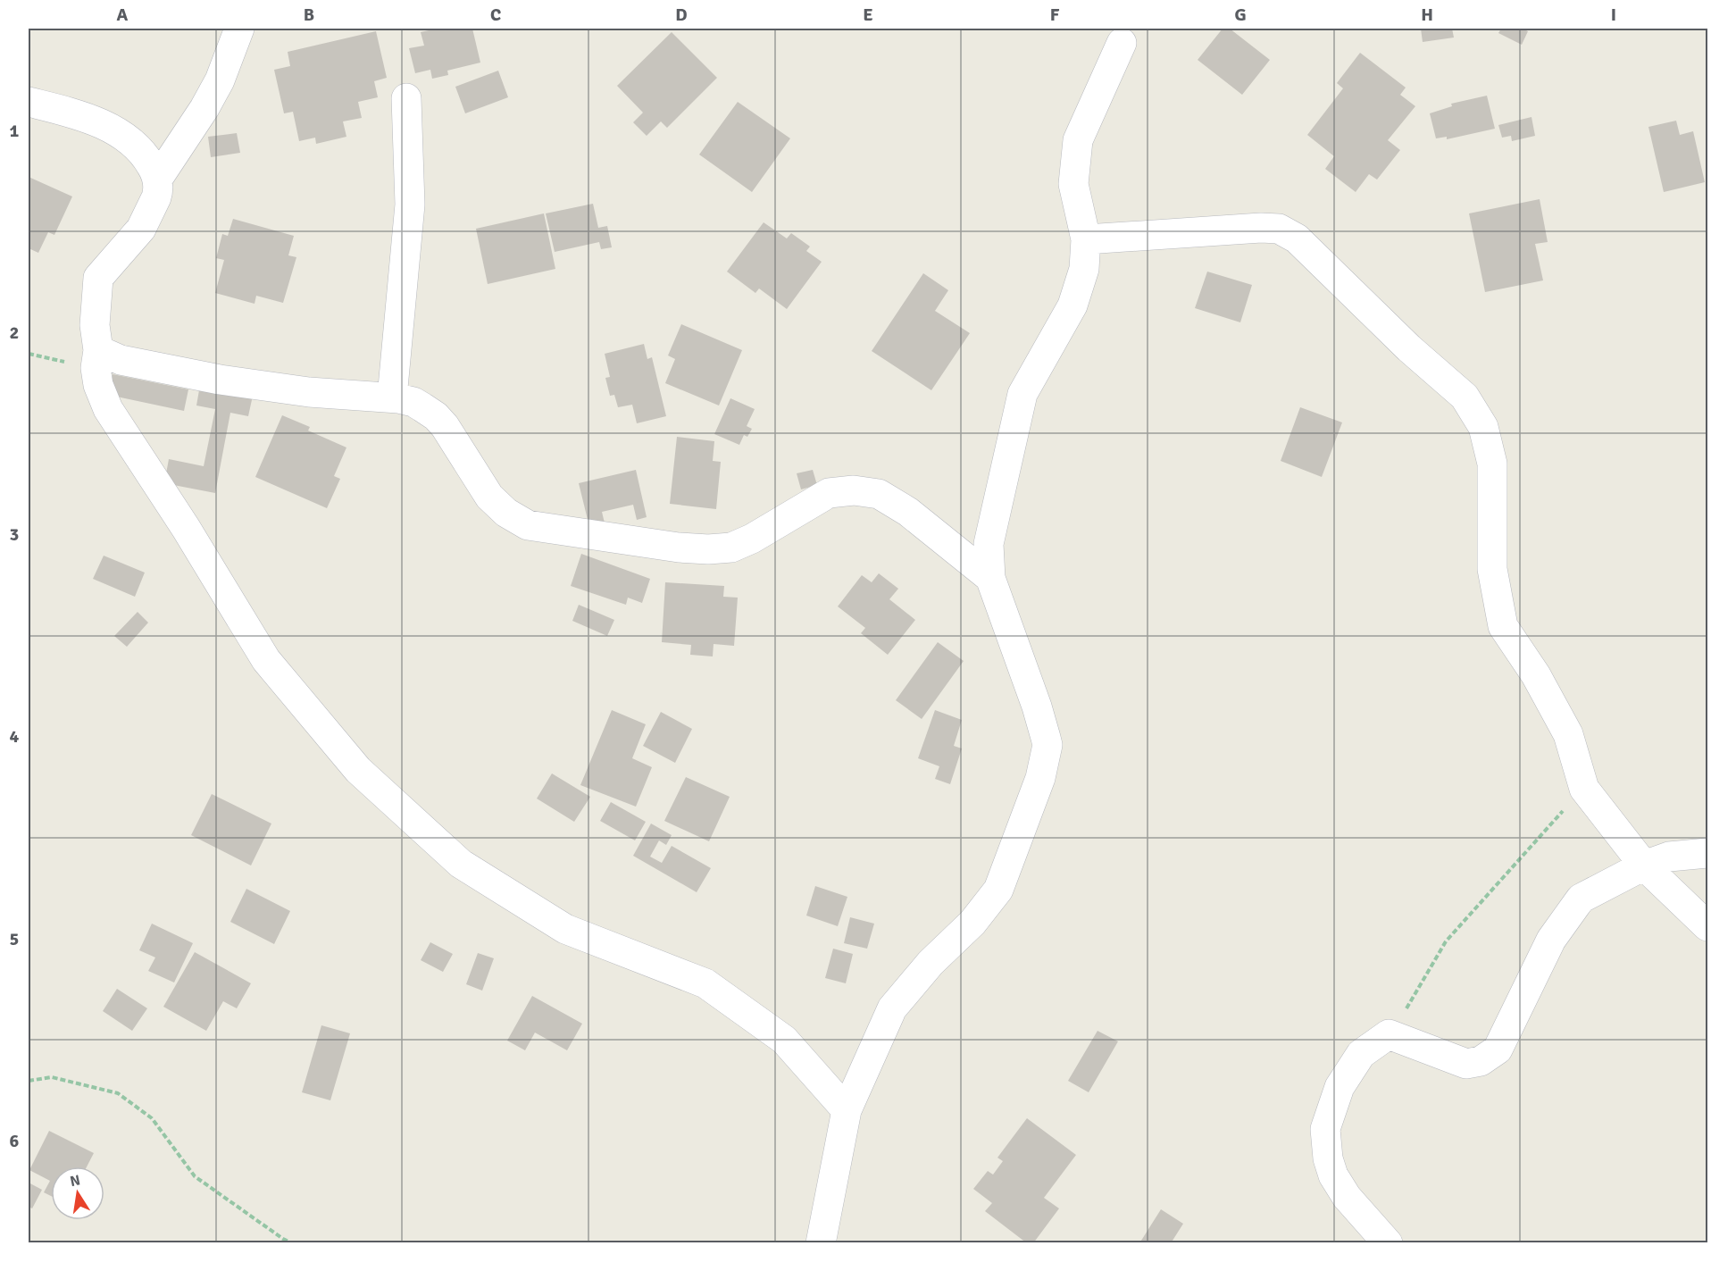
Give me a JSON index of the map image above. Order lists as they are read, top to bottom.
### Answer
{
  "north": "top",
  "grid": {
    "columns": [
      "A",
      "B",
      "C",
      "D",
      "E",
      "F",
      "G",
      "H",
      "I"
    ],
    "rows": [
      "1",
      "2",
      "3",
      "4",
      "5",
      "6"
    ]
  }
}
